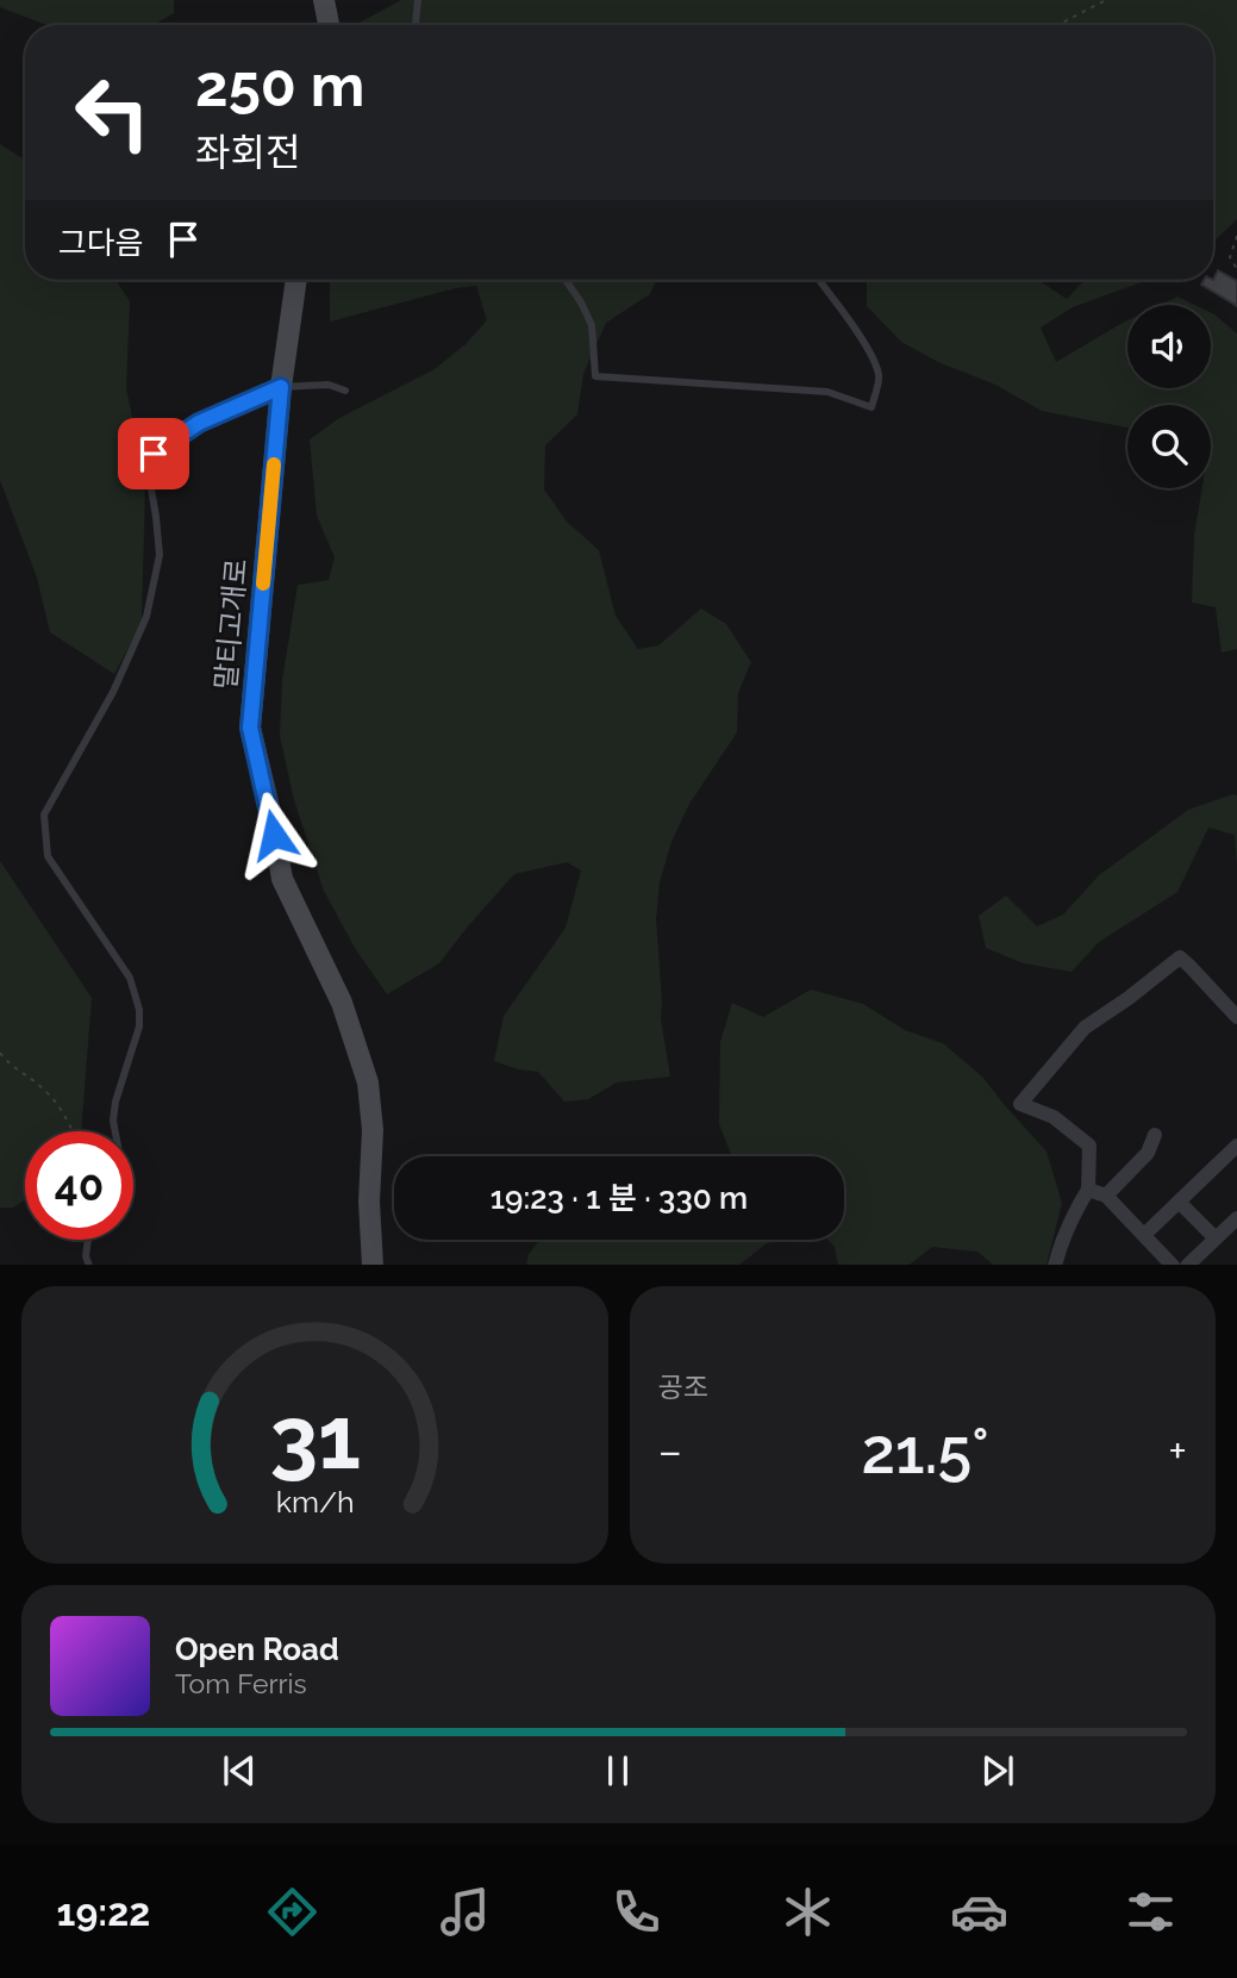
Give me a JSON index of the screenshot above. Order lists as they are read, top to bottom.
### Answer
{
  "streets": {
    "street": ["말티고개로"]
  },
  "page": {
    "turn": ["250 m", "좌회전"],
    "then": "그다음",
    "limit": "40",
    "trip": "19:23 · 1 분 · 330 m",
    "tile": "공조",
    "heat": ["−", "21.5°", "+"],
    "song": ["Open Road", "Tom Ferris"],
    "tabs": "19:22",
    "gauge": ["31", "km/h"]
  }
}
